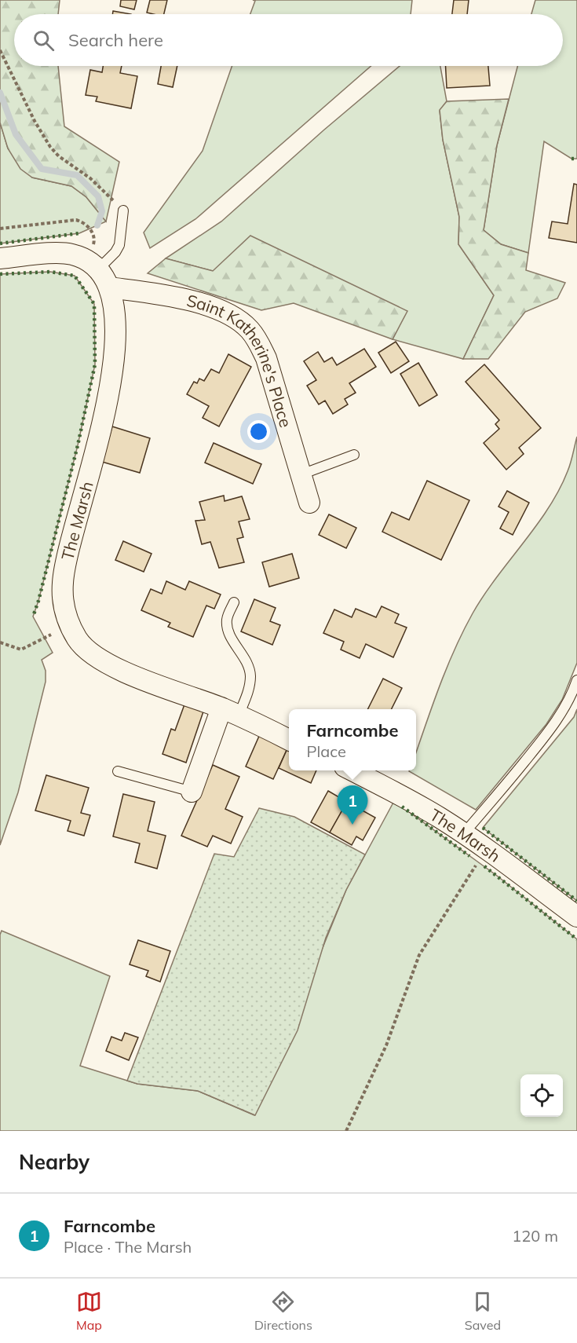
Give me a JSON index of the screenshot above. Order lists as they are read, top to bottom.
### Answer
{
  "streets": {
    "street": ["Saint Katherine's Place", "The Marsh"]
  },
  "crossings": [
    ["Saint Katherine's Place", "The Marsh"]
  ],
  "page": {
    "search": "Search here",
    "popup": ["Farncombe", "Place"],
    "pins": "1",
    "heading": "Nearby",
    "list": [
      {
        "mark": "1",
        "name": "Farncombe",
        "note": "Place · The Marsh",
        "value": "120 m"
      }
    ],
    "nav": ["Map", "Directions", "Saved"]
  }
}
